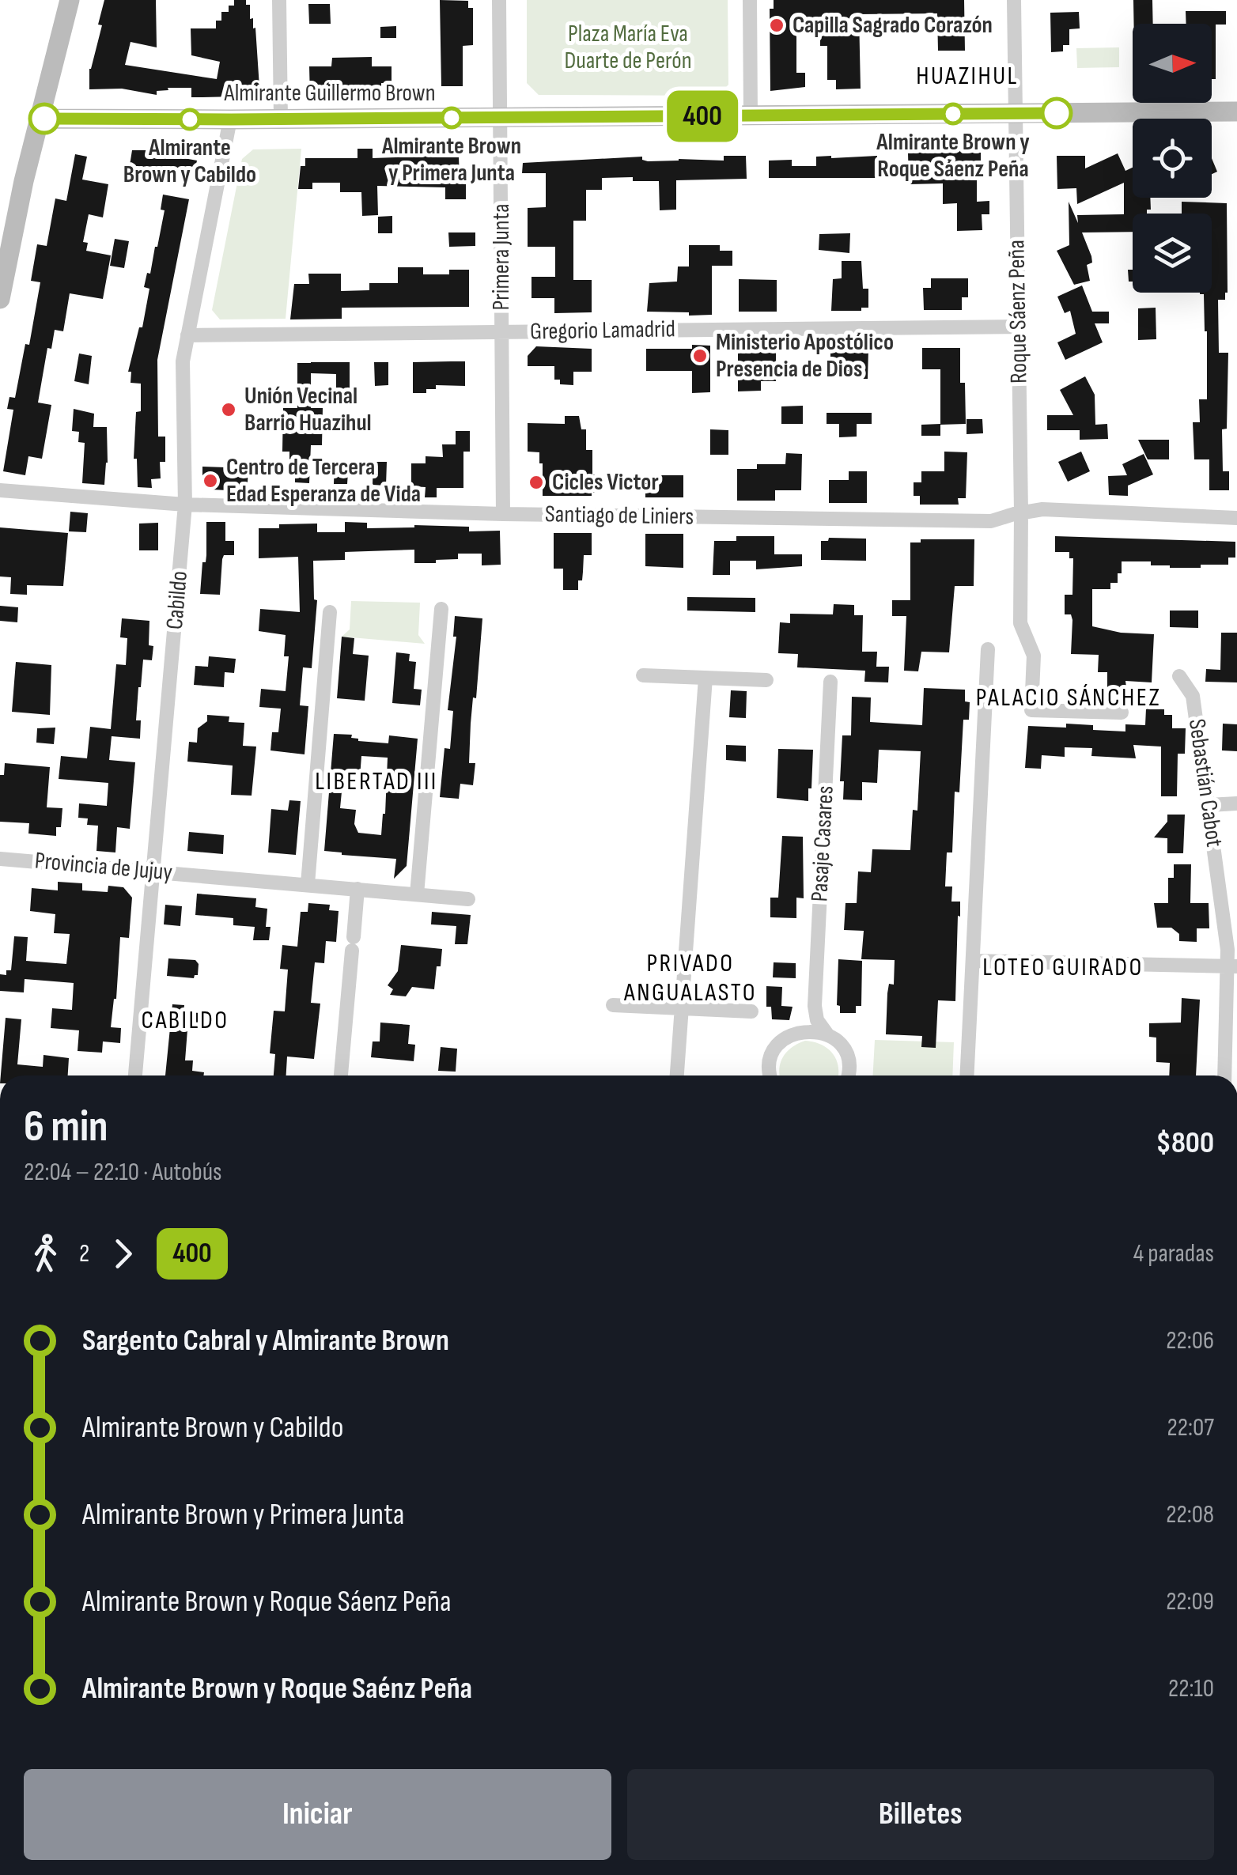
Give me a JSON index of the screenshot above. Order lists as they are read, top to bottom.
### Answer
{
  "streets": {
    "street": [
      "Almirante Guillermo Brown",
      "Primera Junta",
      "Roque Sáenz Peña",
      "Gregorio Lamadrid",
      "Santiago de Liniers",
      "Cabildo",
      "Sebastián Cabot",
      "Pasaje Casares",
      "Provincia de Jujuy"
    ]
  },
  "crossings": [
    ["Almirante Guillermo Brown", "Primera Junta"],
    ["Almirante Guillermo Brown", "Roque Sáenz Peña"],
    ["Almirante Guillermo Brown", "Cabildo"],
    ["Primera Junta", "Gregorio Lamadrid"],
    ["Primera Junta", "Santiago de Liniers"],
    ["Roque Sáenz Peña", "Gregorio Lamadrid"],
    ["Roque Sáenz Peña", "Santiago de Liniers"],
    ["Gregorio Lamadrid", "Cabildo"],
    ["Santiago de Liniers", "Cabildo"],
    ["Cabildo", "Provincia de Jujuy"]
  ],
  "districts": [
    "HUAZIHUL",
    "PALACIO SÁNCHEZ",
    "LIBERTAD III",
    "PRIVADO ANGUALASTO",
    "LOTEO GUIRADO",
    "CABILDO"
  ],
  "parks": ["Plaza María Eva Duarte de Perón"],
  "places": [
    "Capilla Sagrado Corazón",
    "Almirante Brown y Roque Sáenz Peña",
    "Almirante Brown y Primera Junta",
    "Almirante Brown y Cabildo",
    "Ministerio Apostólico Presencia de Dios",
    "Unión Vecinal Barrio Huazihul",
    "Centro de Tercera Edad Esperanza de Vida",
    "Cicles Victor"
  ],
  "lines": ["bus line 400"],
  "north": "right",
  "page": {
    "on_map": "400",
    "heading": ["6 min", "22:04 – 22:10 · Autobús", "$800"],
    "legs": ["2", "400", "4 paradas"],
    "list": [
      {
        "name": "Sargento Cabral y Almirante Brown",
        "value": "22:06"
      },
      {
        "name": "Almirante Brown y Cabildo",
        "value": "22:07"
      },
      {
        "name": "Almirante Brown y Primera Junta",
        "value": "22:08"
      },
      {
        "name": "Almirante Brown y Roque Sáenz Peña",
        "value": "22:09"
      },
      {
        "name": "Almirante Brown y Roque Saénz Peña",
        "value": "22:10"
      }
    ],
    "buttons": ["Iniciar", "Billetes"]
  }
}
